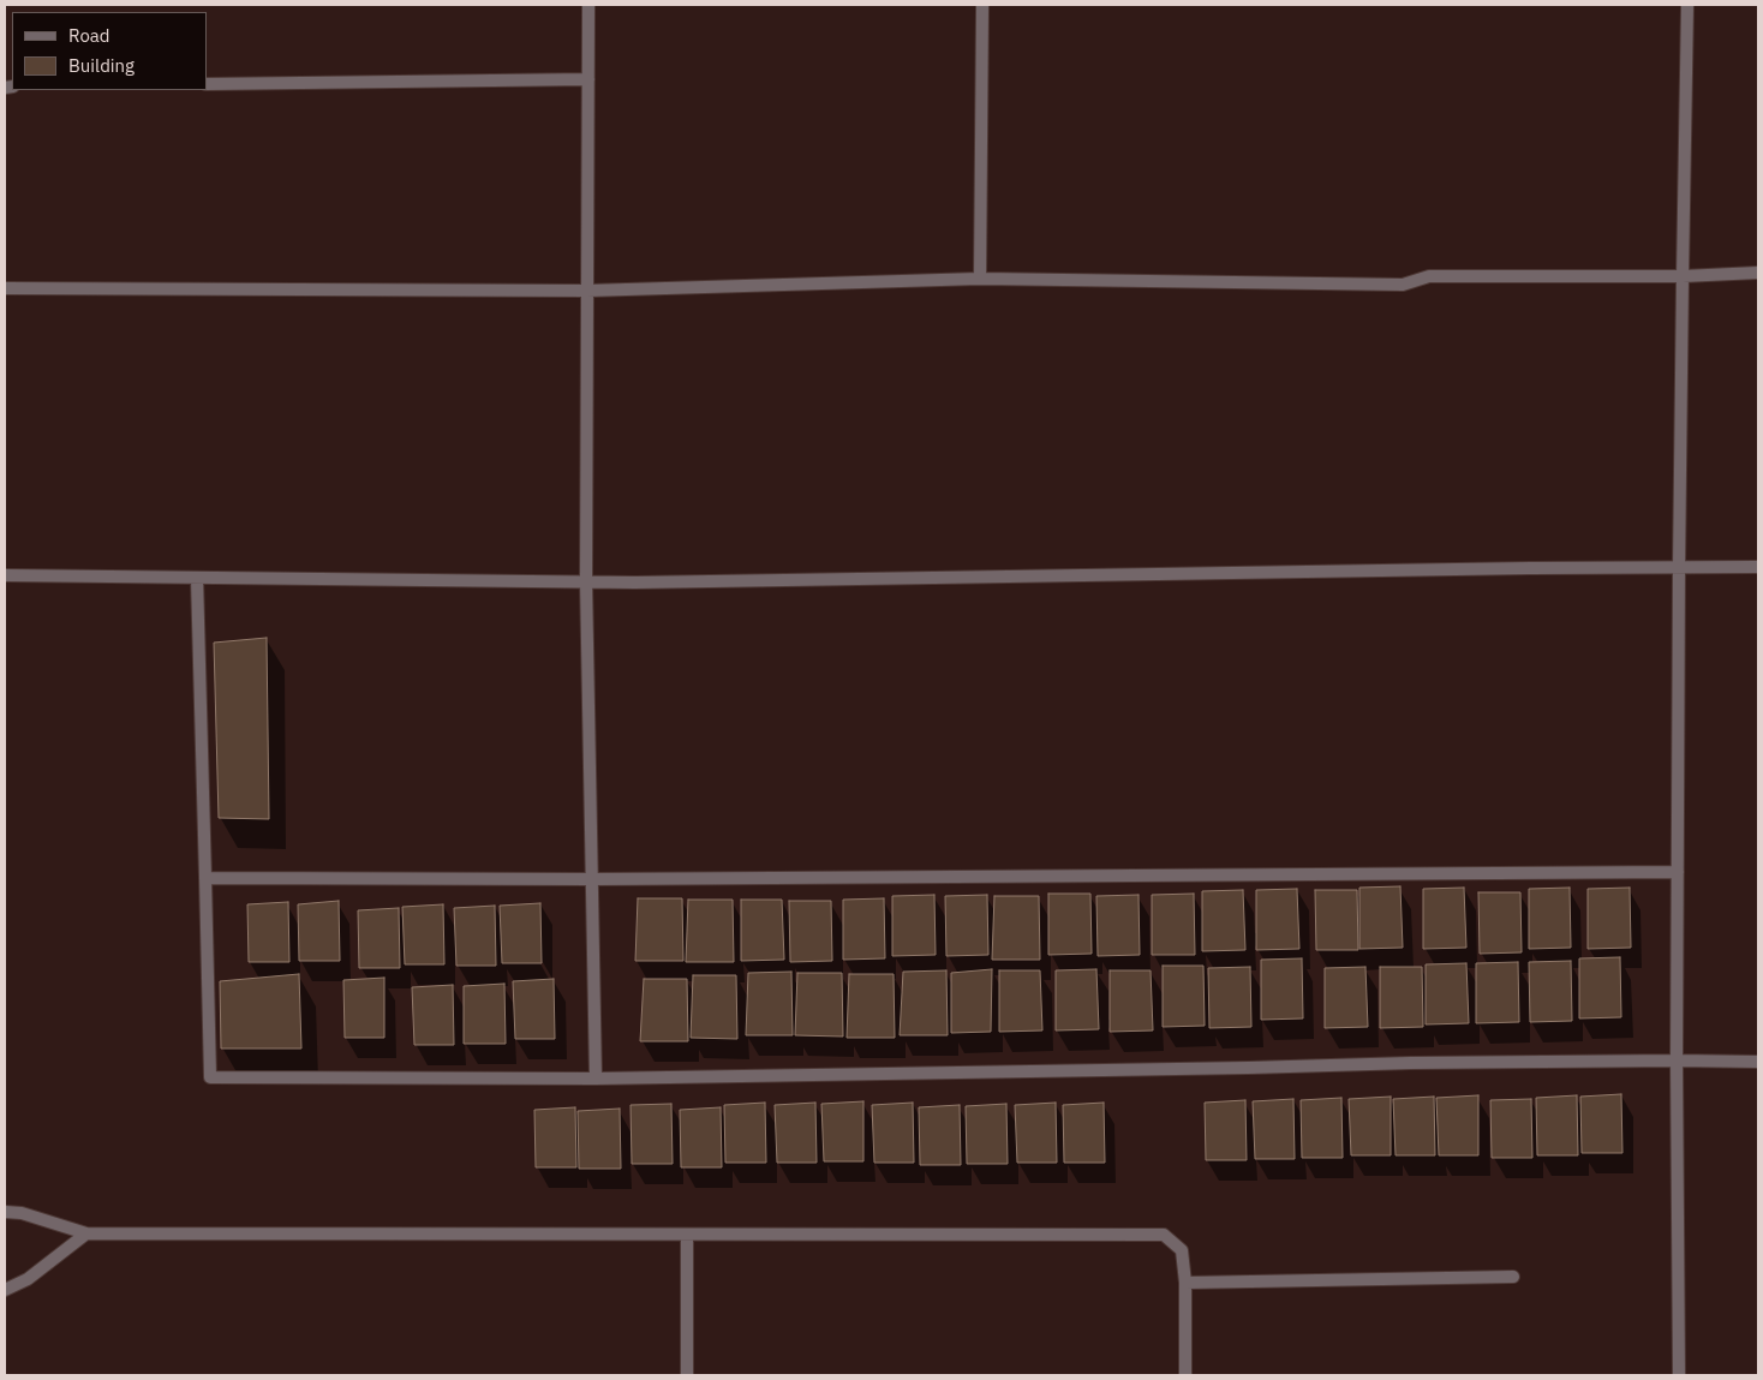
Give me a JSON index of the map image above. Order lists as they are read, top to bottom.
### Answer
{
  "legend": ["Road", "Building"]
}
